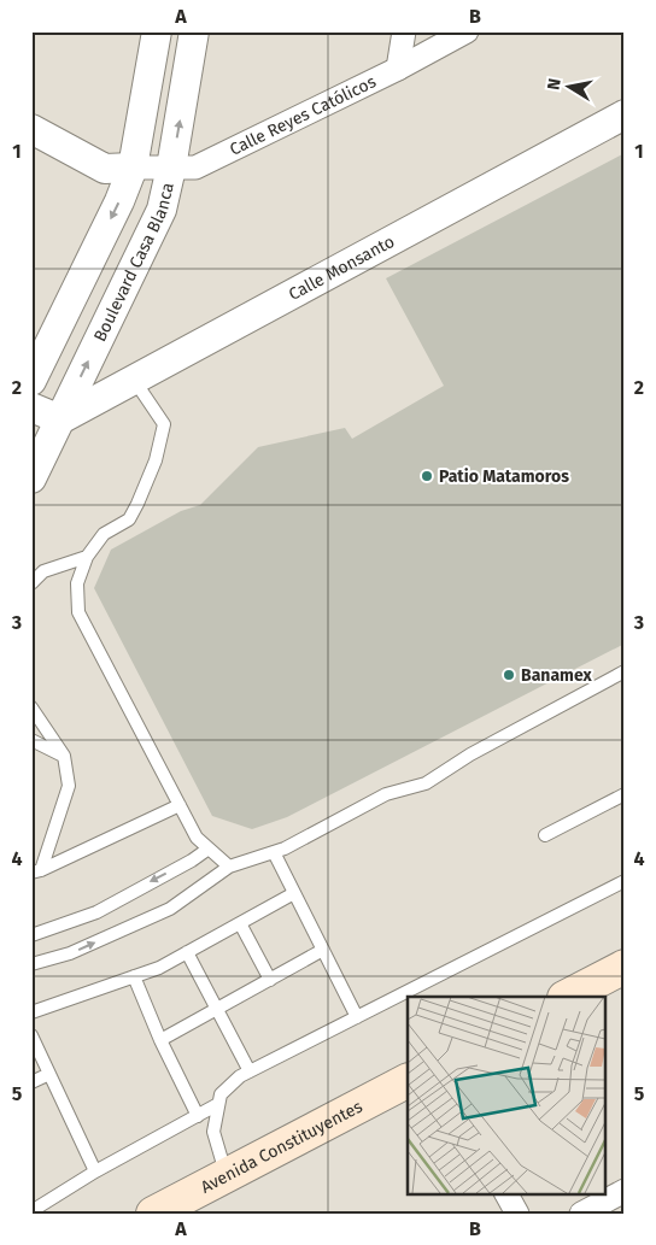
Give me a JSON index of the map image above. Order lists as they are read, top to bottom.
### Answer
{
  "streets": {
    "main road": ["Avenida Constituyentes"],
    "street": ["Calle Reyes Católicos", "Boulevard Casa Blanca", "Calle Monsanto"]
  },
  "crossings": [
    ["Calle Reyes Católicos", "Boulevard Casa Blanca"],
    ["Boulevard Casa Blanca", "Calle Monsanto"]
  ],
  "places": ["Patio Matamoros", "Banamex"],
  "north": "left",
  "grid": {
    "columns": ["A", "B"],
    "rows": [
      "1",
      "2",
      "3",
      "4",
      "5"
    ]
  }
}
